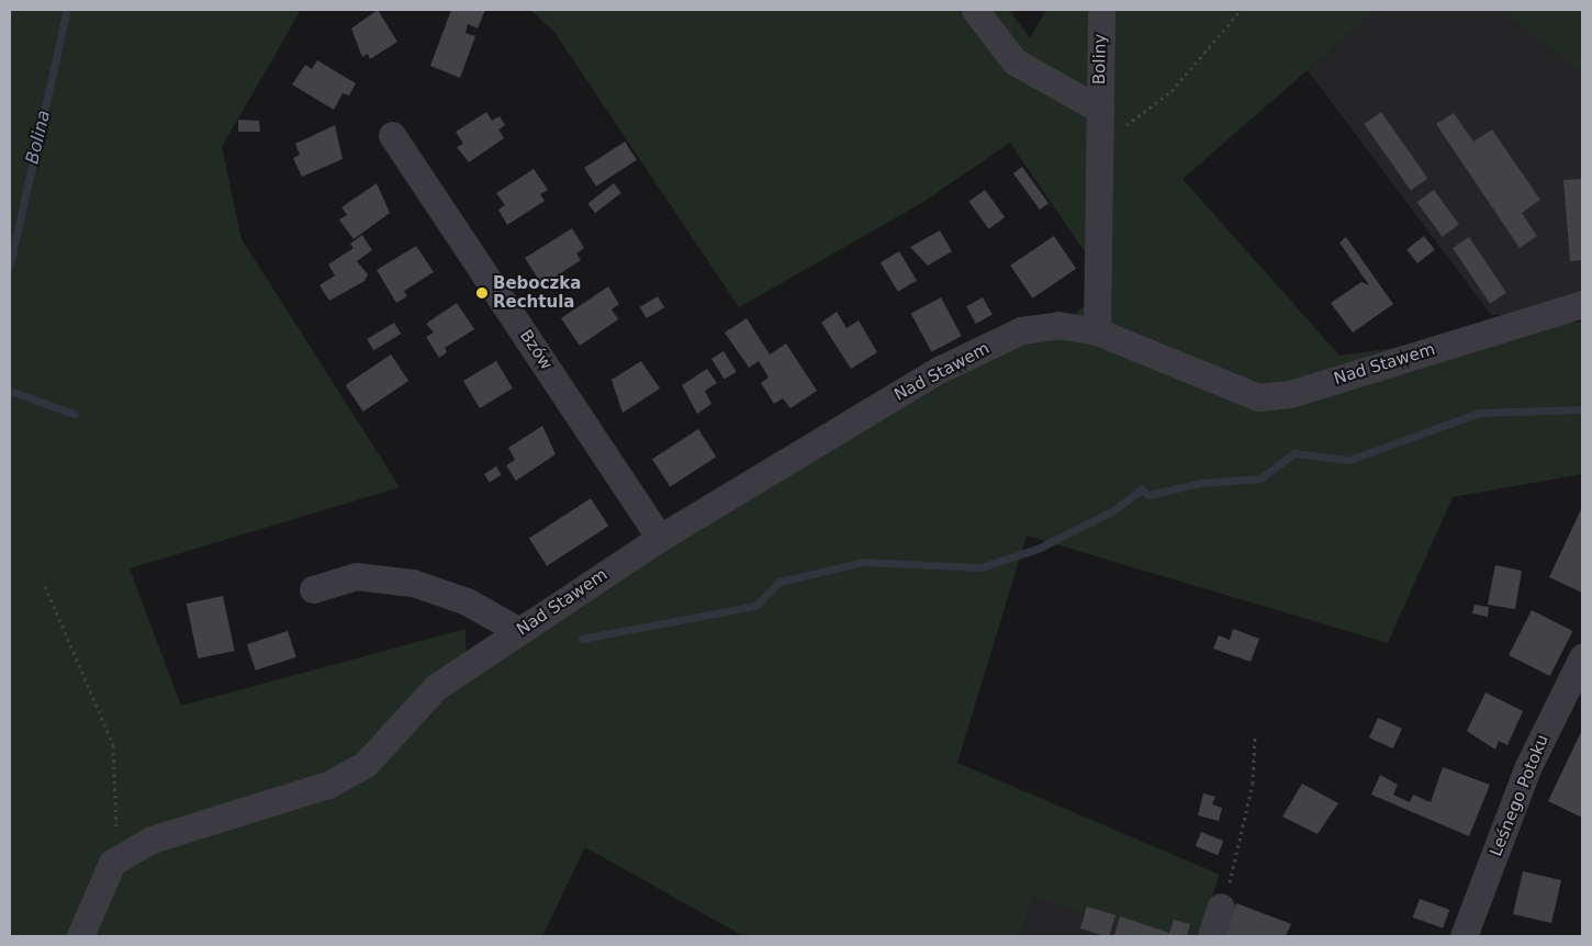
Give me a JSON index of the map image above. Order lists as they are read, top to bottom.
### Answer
{
  "streets": {
    "street": [
      "Boliny",
      "Bzów",
      "Nad Stawem",
      "Leśnego Potoku"
    ]
  },
  "crossings": [
    ["Bzów", "Nad Stawem"]
  ],
  "water": ["Bolina"],
  "places": ["Beboczka Rechtula"]
}
